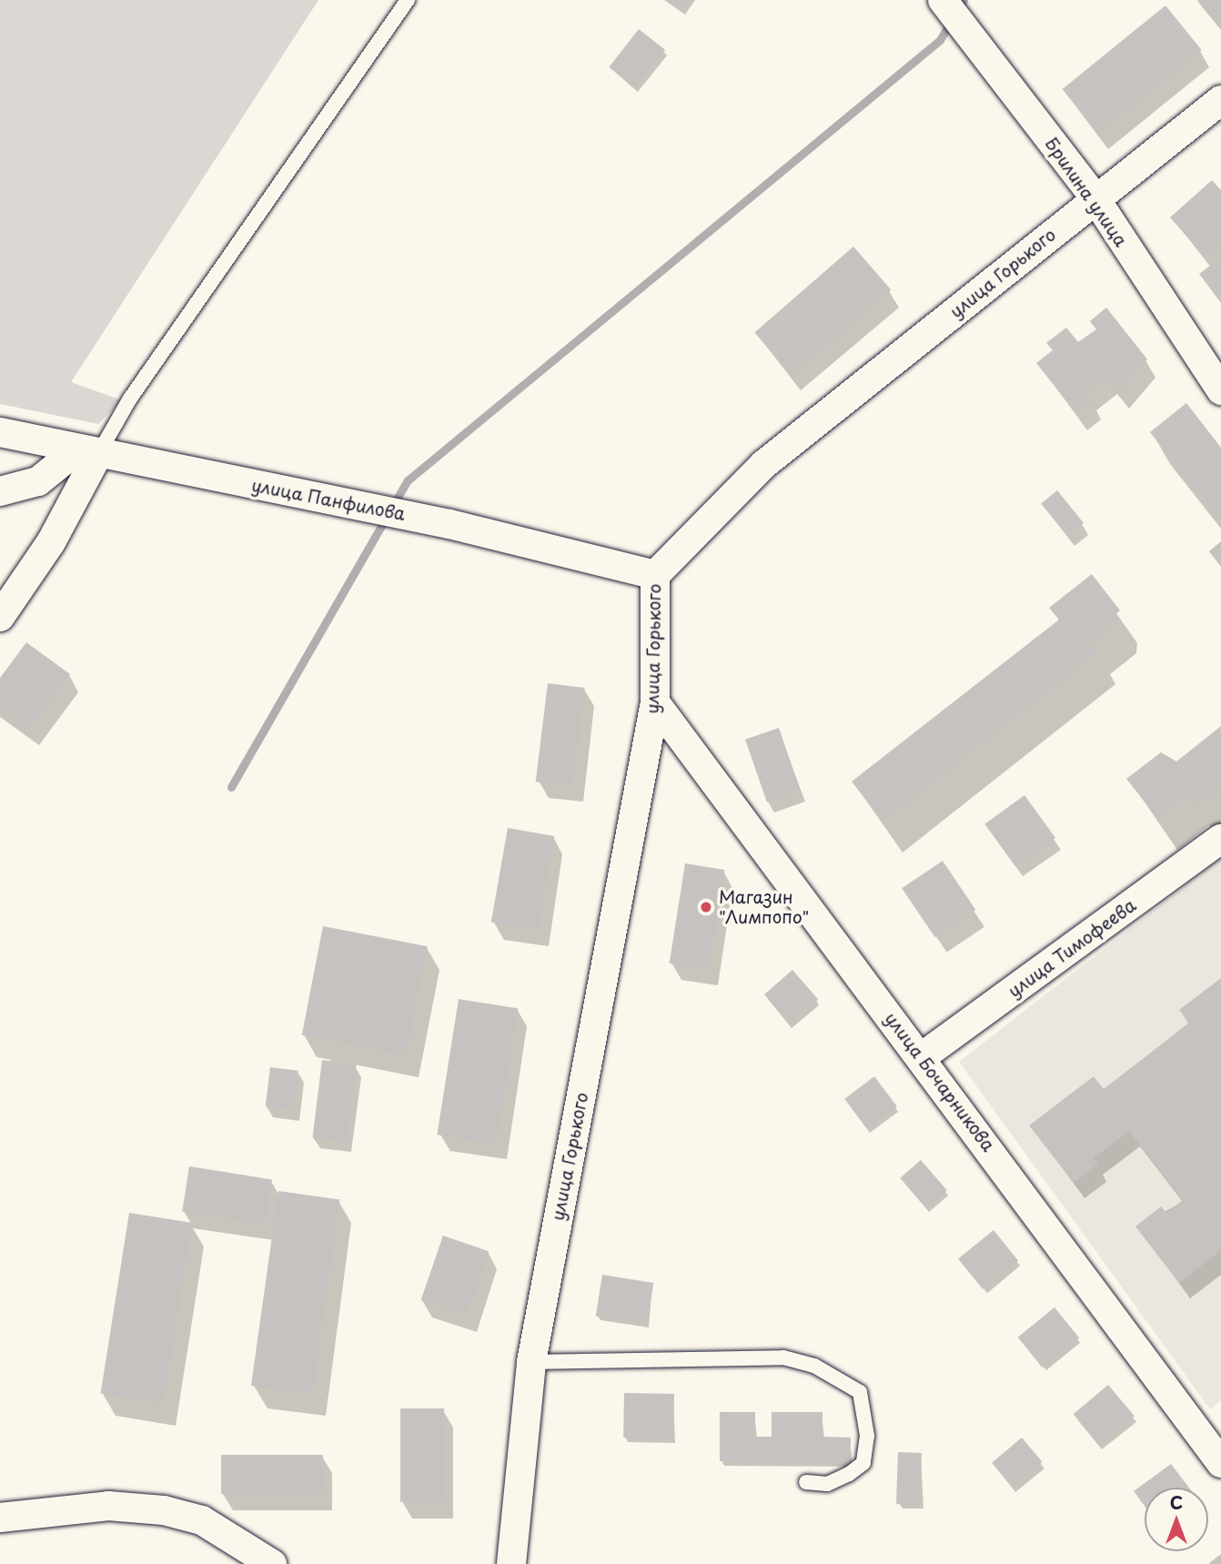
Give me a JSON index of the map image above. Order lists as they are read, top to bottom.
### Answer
{
  "streets": {
    "street": [
      "Брилина улица",
      "улица Горького",
      "улица Панфилова",
      "улица Тимофеева",
      "улица Бочарникова"
    ]
  },
  "crossings": [
    ["Брилина улица", "улица Горького"],
    ["улица Горького", "улица Панфилова"],
    ["улица Горького", "улица Бочарникова"],
    ["улица Тимофеева", "улица Бочарникова"]
  ],
  "places": ["Магазин \"Лимпопо\""],
  "north": "top"
}
